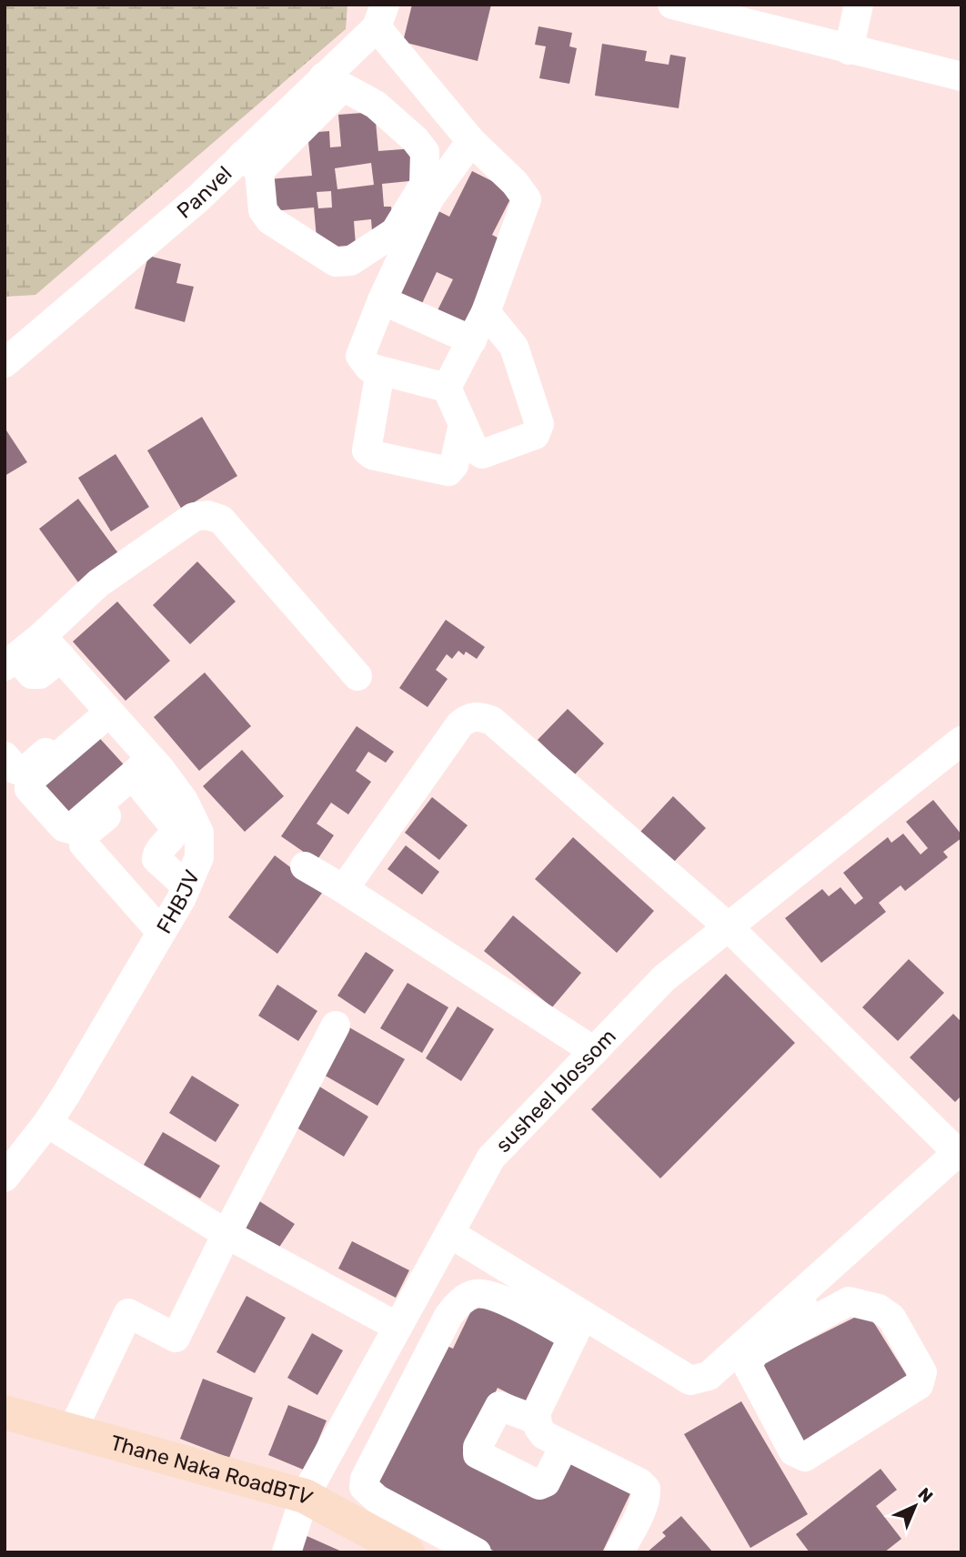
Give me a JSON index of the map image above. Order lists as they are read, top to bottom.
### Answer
{
  "streets": {
    "main road": ["Thane Naka RoadBTV"],
    "street": ["Panvel", "FHBJV", "susheel blossom"]
  },
  "crossings": [
    ["susheel blossom", "Thane Naka RoadBTV"]
  ],
  "north": "top right"
}
